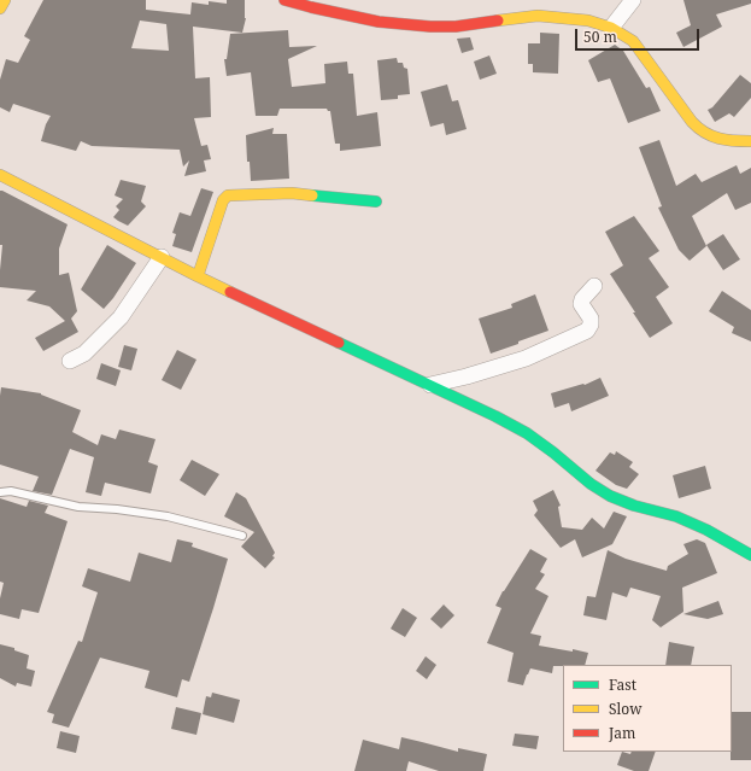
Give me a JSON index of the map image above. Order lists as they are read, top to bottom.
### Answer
{
  "legend": ["Fast", "Slow", "Jam"],
  "scale_bar": "50 m"
}
